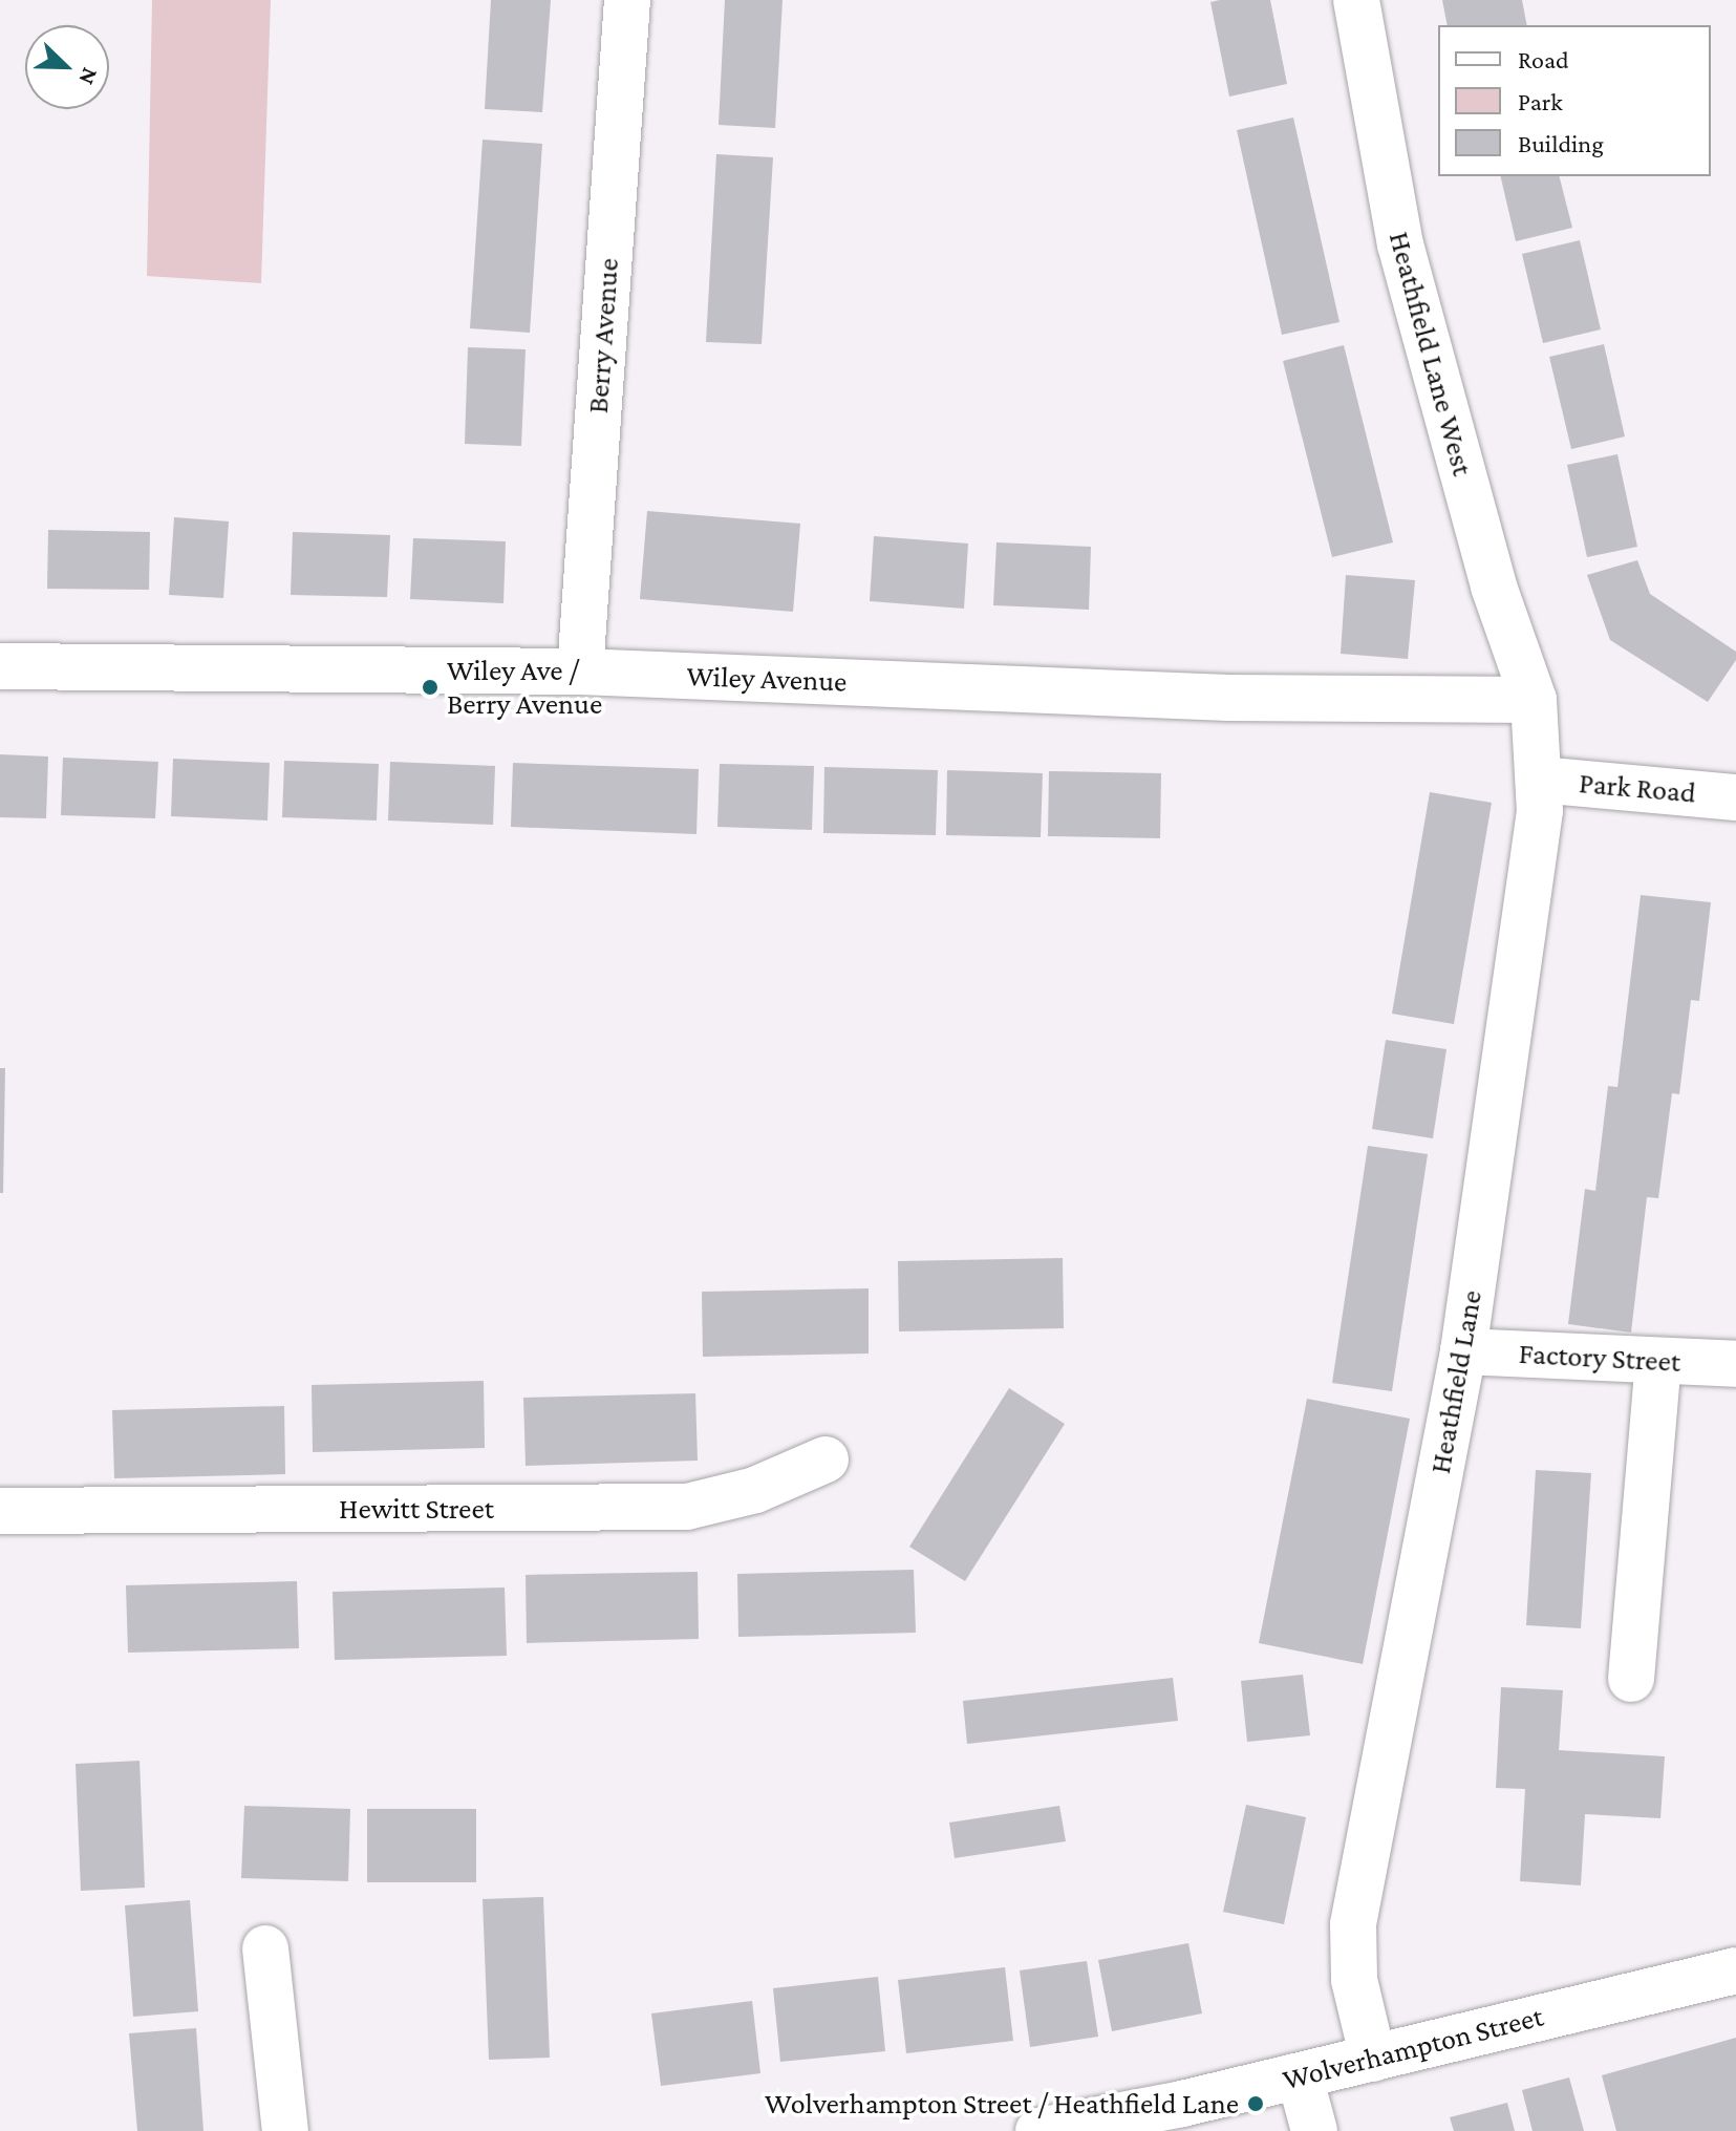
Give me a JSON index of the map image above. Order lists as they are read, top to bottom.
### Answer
{
  "streets": {
    "street": [
      "Berry Avenue",
      "Heathfield Lane West",
      "Wiley Avenue",
      "Park Road",
      "Factory Street",
      "Heathfield Lane",
      "Hewitt Street",
      "Wolverhampton Street"
    ]
  },
  "crossings": [
    ["Berry Avenue", "Wiley Avenue"],
    ["Heathfield Lane West", "Wiley Avenue"],
    ["Heathfield Lane West", "Heathfield Lane"],
    ["Wiley Avenue", "Heathfield Lane"],
    ["Park Road", "Heathfield Lane"],
    ["Factory Street", "Heathfield Lane"],
    ["Heathfield Lane", "Wolverhampton Street"]
  ],
  "places": ["Wiley Ave / Berry Avenue", "Wolverhampton Street / Heathfield Lane"],
  "legend": ["Road", "Park", "Building"],
  "north": "bottom right"
}
